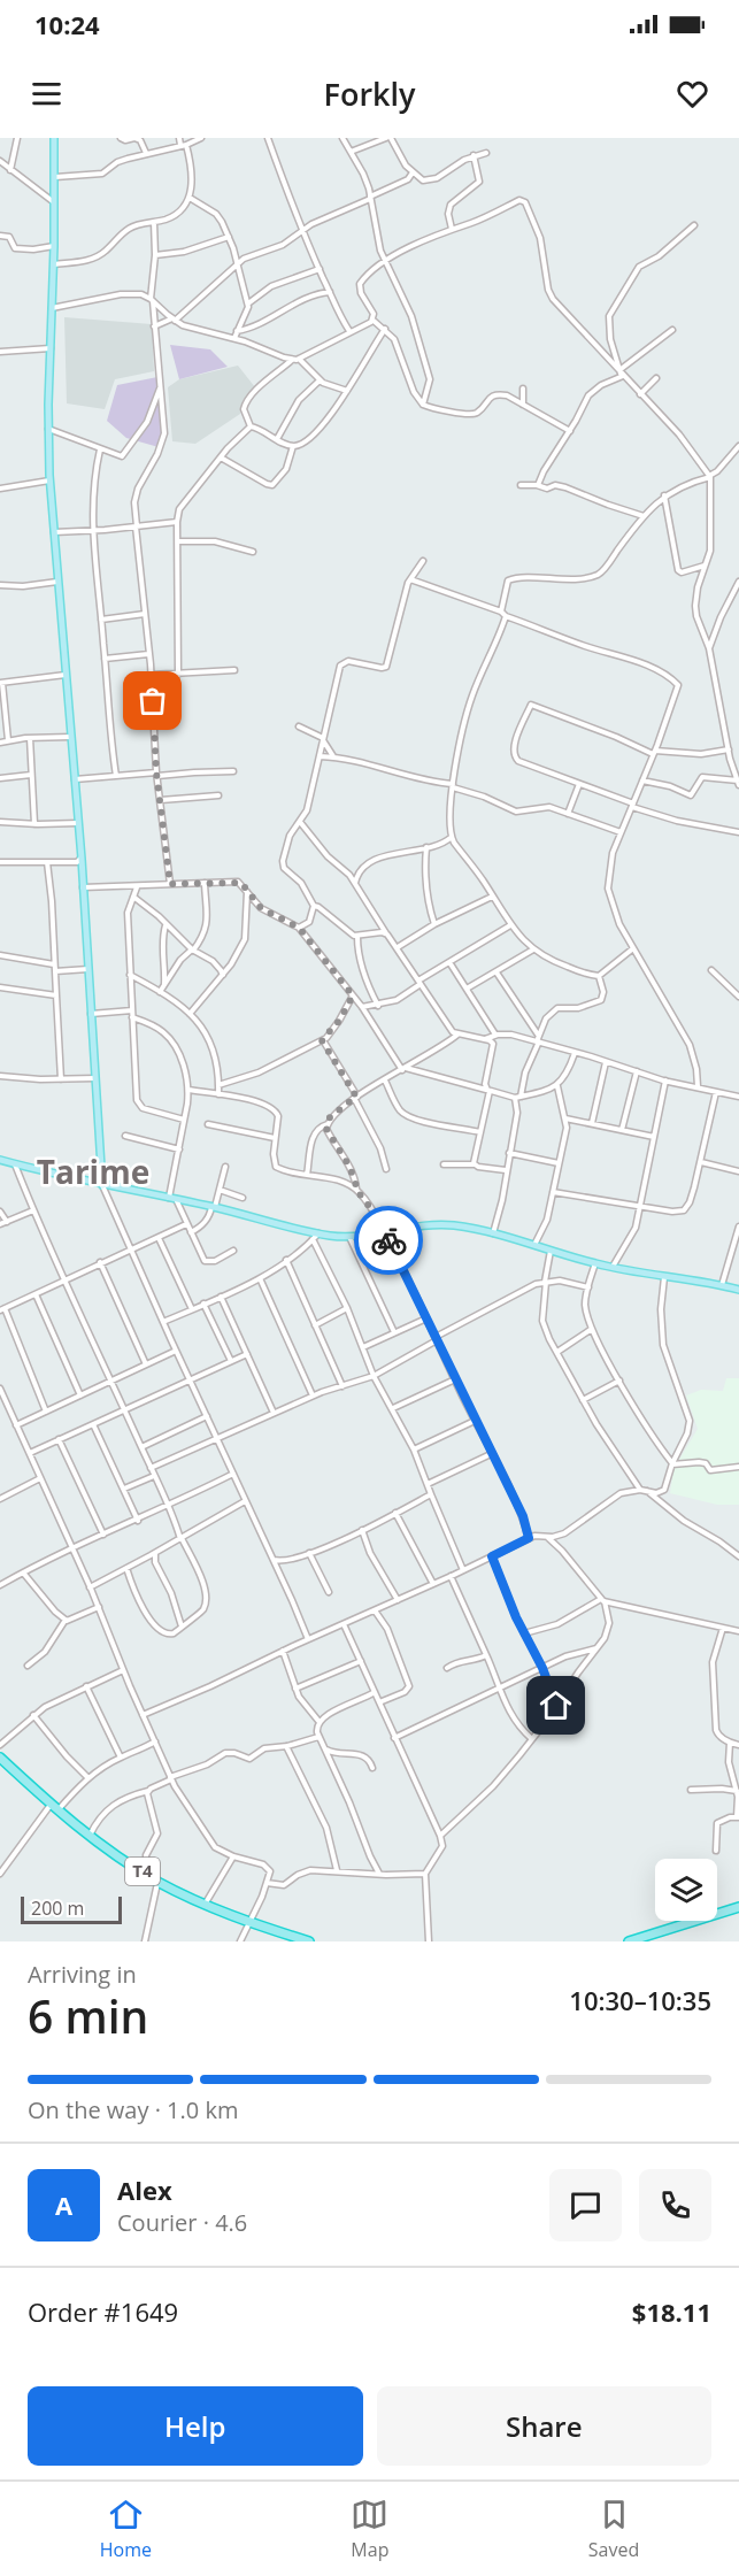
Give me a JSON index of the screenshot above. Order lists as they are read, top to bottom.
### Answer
{
  "streets": {
    "highway": ["T4"]
  },
  "districts": ["Tarime"],
  "scale_bar": "200 m",
  "page": {
    "status": "10:24",
    "header": "Forkly",
    "scale": "200 m",
    "heading": ["6 min", "Arriving in", "10:30–10:35"],
    "panel": [
      "Alex",
      "Courier · 4.6",
      "Order #1649",
      "$18.11"
    ],
    "bar": "On the way · 1.0 km",
    "round": "A",
    "buttons": ["Help", "Share"],
    "tabs": ["Home", "Map", "Saved"]
  }
}
